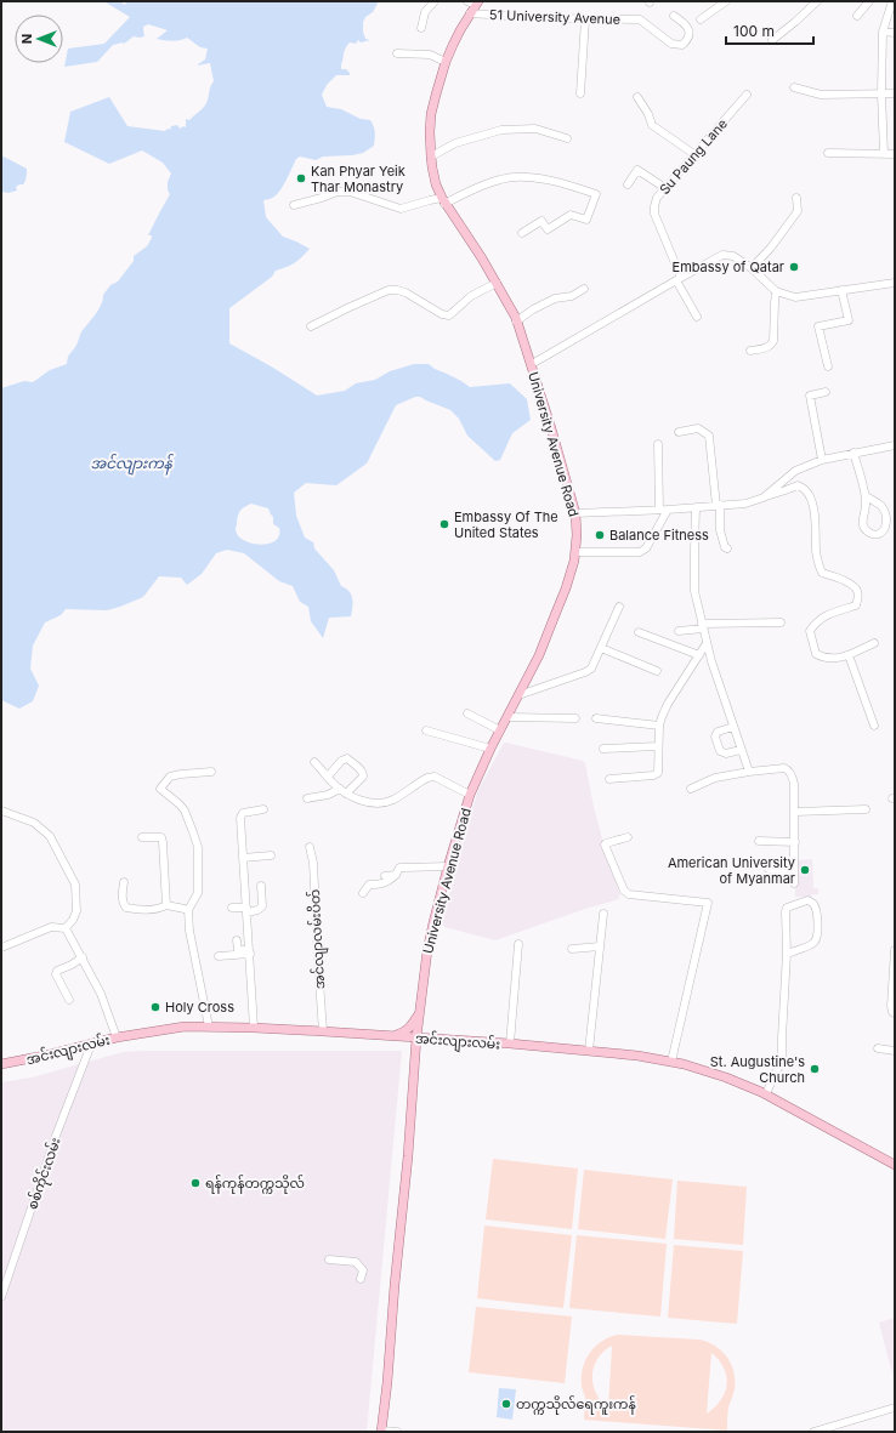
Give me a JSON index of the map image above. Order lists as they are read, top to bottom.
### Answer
{
  "streets": {
    "main road": ["University Avenue Road", "အင်းလျားလမ်း"],
    "street": [
      "51 University Avenue",
      "Su Paung Lane",
      "အင်လျာလမ်းပိတ်",
      "စစ်ကိုင်းလမ်း"
    ]
  },
  "crossings": [
    ["51 University Avenue", "University Avenue Road"],
    ["University Avenue Road", "အင်းလျားလမ်း"],
    ["အင်လျာလမ်းပိတ်", "အင်းလျားလမ်း"]
  ],
  "water": ["အင်လျားကန်"],
  "places": [
    "Kan Phyar Yeik Thar Monastry",
    "Embassy of Qatar",
    "Embassy Of The United States",
    "Balance Fitness",
    "American University of Myanmar",
    "Holy Cross",
    "St. Augustine's Church",
    "ရန်ကုန်တက္ကသိုလ်",
    "တက္ကသိုလ်ရေကူးကန်"
  ],
  "scale_bar": "100 m",
  "north": "left"
}
